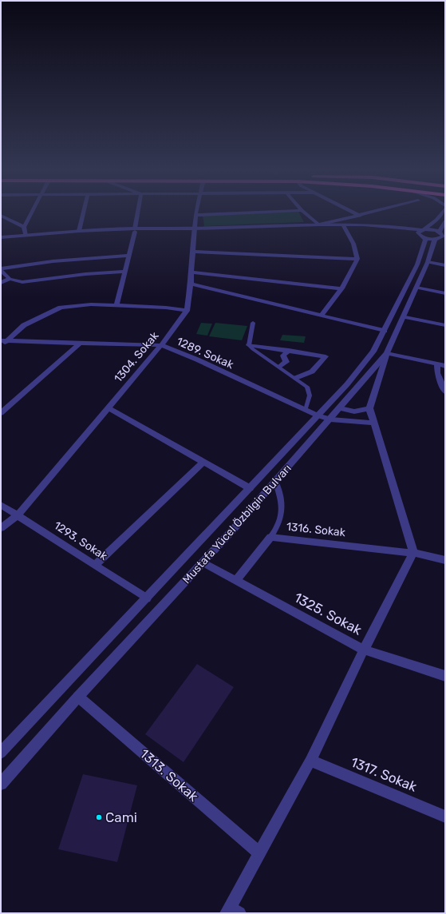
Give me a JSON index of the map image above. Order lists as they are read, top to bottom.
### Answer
{
  "streets": {
    "street": [
      "1289. Sokak",
      "1304. Sokak",
      "Mustafa Yücel Özbilgin Bulvarı",
      "1316. Sokak",
      "1293. Sokak",
      "1325. Sokak",
      "1317. Sokak",
      "1313. Sokak"
    ]
  },
  "crossings": [
    ["1289. Sokak", "1304. Sokak"],
    ["1289. Sokak", "Mustafa Yücel Özbilgin Bulvarı"],
    ["1304. Sokak", "1293. Sokak"],
    ["Mustafa Yücel Özbilgin Bulvarı", "1293. Sokak"],
    ["Mustafa Yücel Özbilgin Bulvarı", "1325. Sokak"],
    ["Mustafa Yücel Özbilgin Bulvarı", "1313. Sokak"],
    ["1316. Sokak", "1325. Sokak"]
  ],
  "places": ["Cami"]
}
